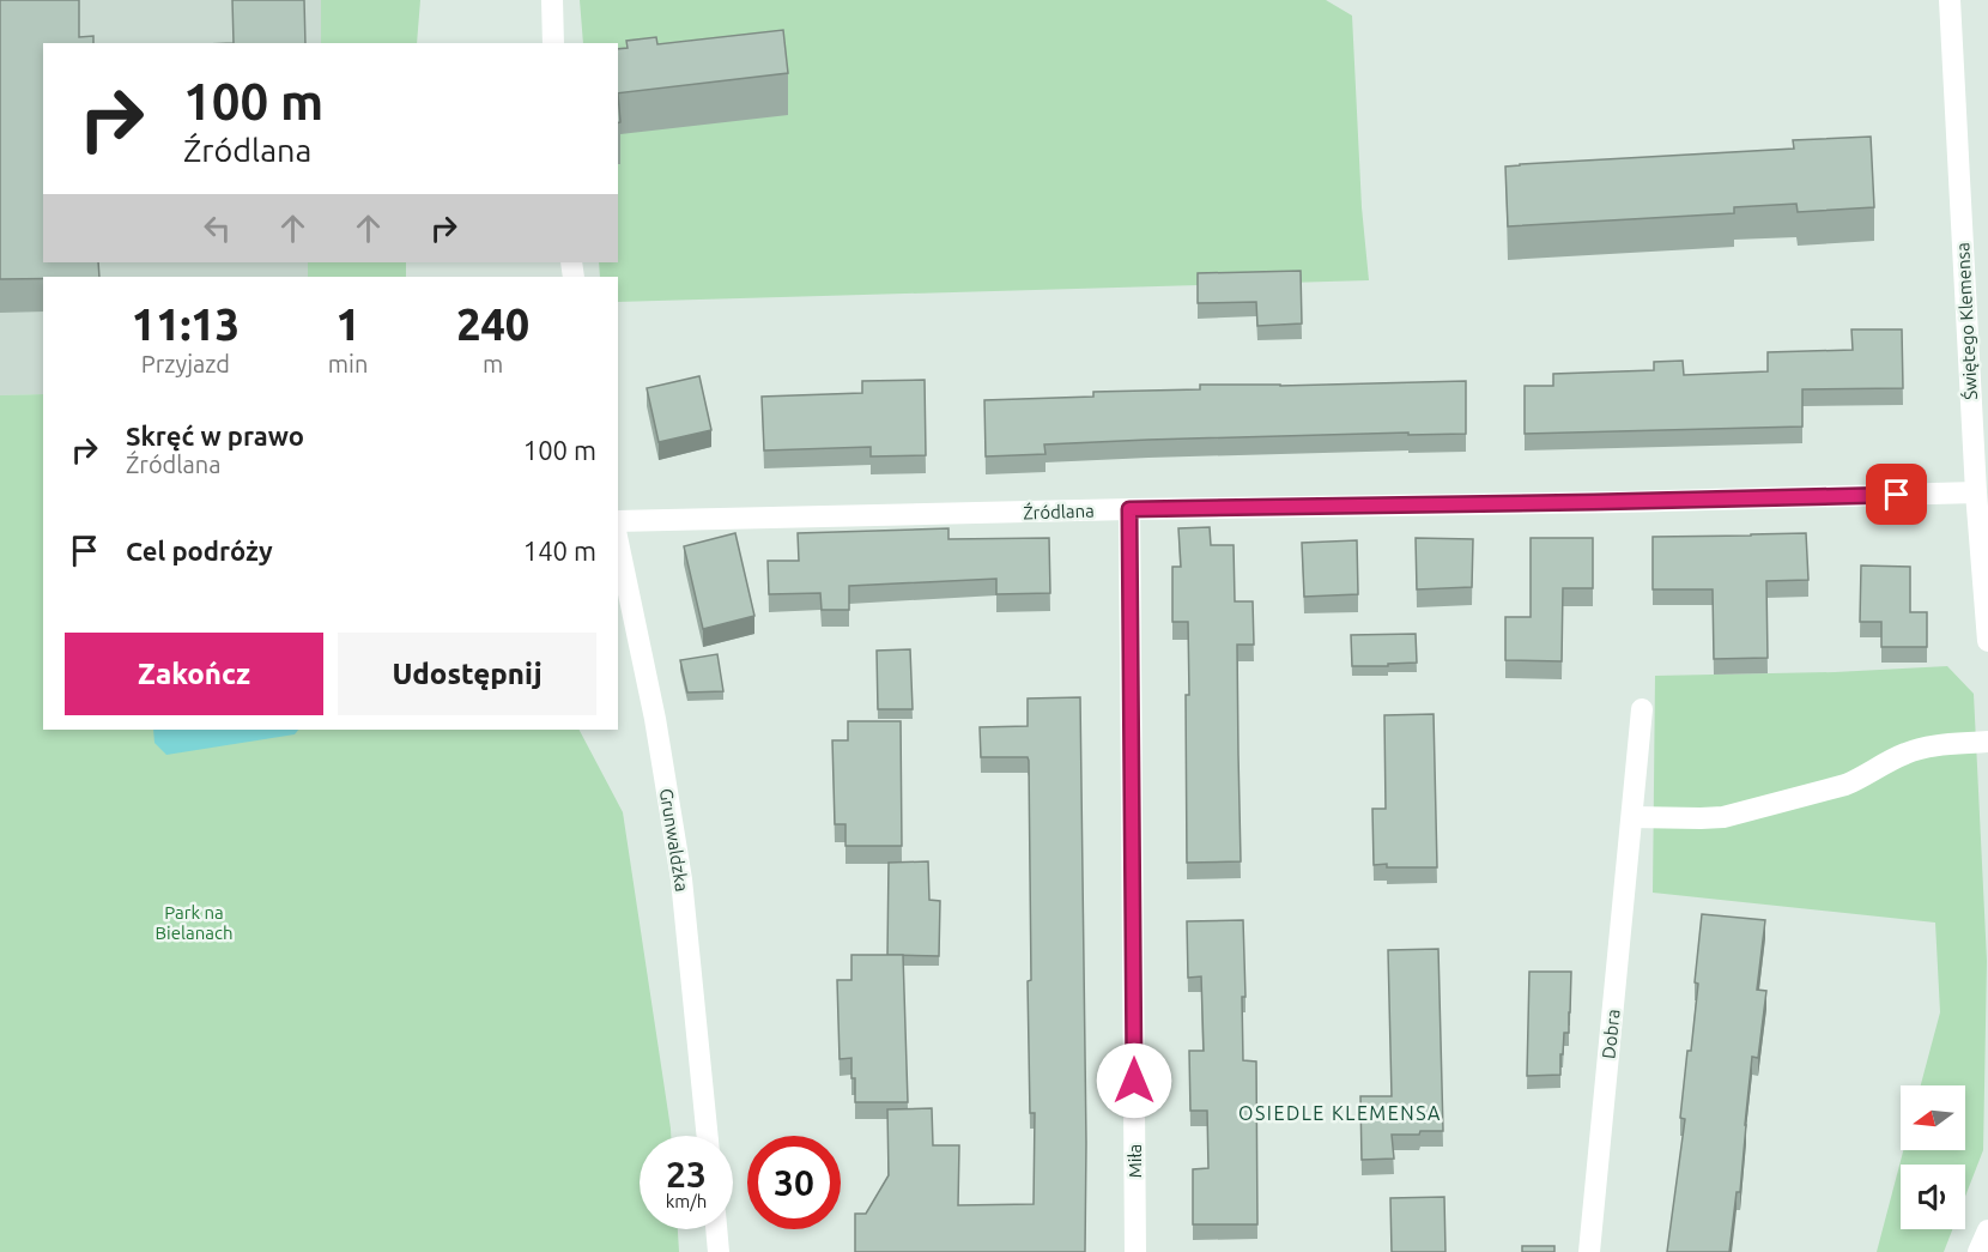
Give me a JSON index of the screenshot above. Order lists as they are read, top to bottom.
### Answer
{
  "streets": {
    "street": [
      "Świętego Klemensa",
      "Źródlana",
      "Grunwaldzka",
      "Dobra",
      "Miła"
    ]
  },
  "crossings": [
    ["Świętego Klemensa", "Źródlana"],
    ["Źródlana", "Miła"]
  ],
  "districts": ["OSIEDLE KLEMENSA"],
  "parks": ["Park na Bielanach"],
  "north": "left",
  "page": {
    "turn": ["100 m", "Źródlana"],
    "eta": [
      "11:13",
      "Przyjazd",
      "1",
      "min",
      "240",
      "m"
    ],
    "list": [
      {
        "name": "Skręć w prawo",
        "note": "Źródlana",
        "value": "100 m"
      },
      {
        "name": "Cel podróży",
        "value": "140 m"
      }
    ],
    "buttons": ["Zakończ", "Udostępnij"],
    "speed": "23 km/h",
    "limit": "30"
  }
}
